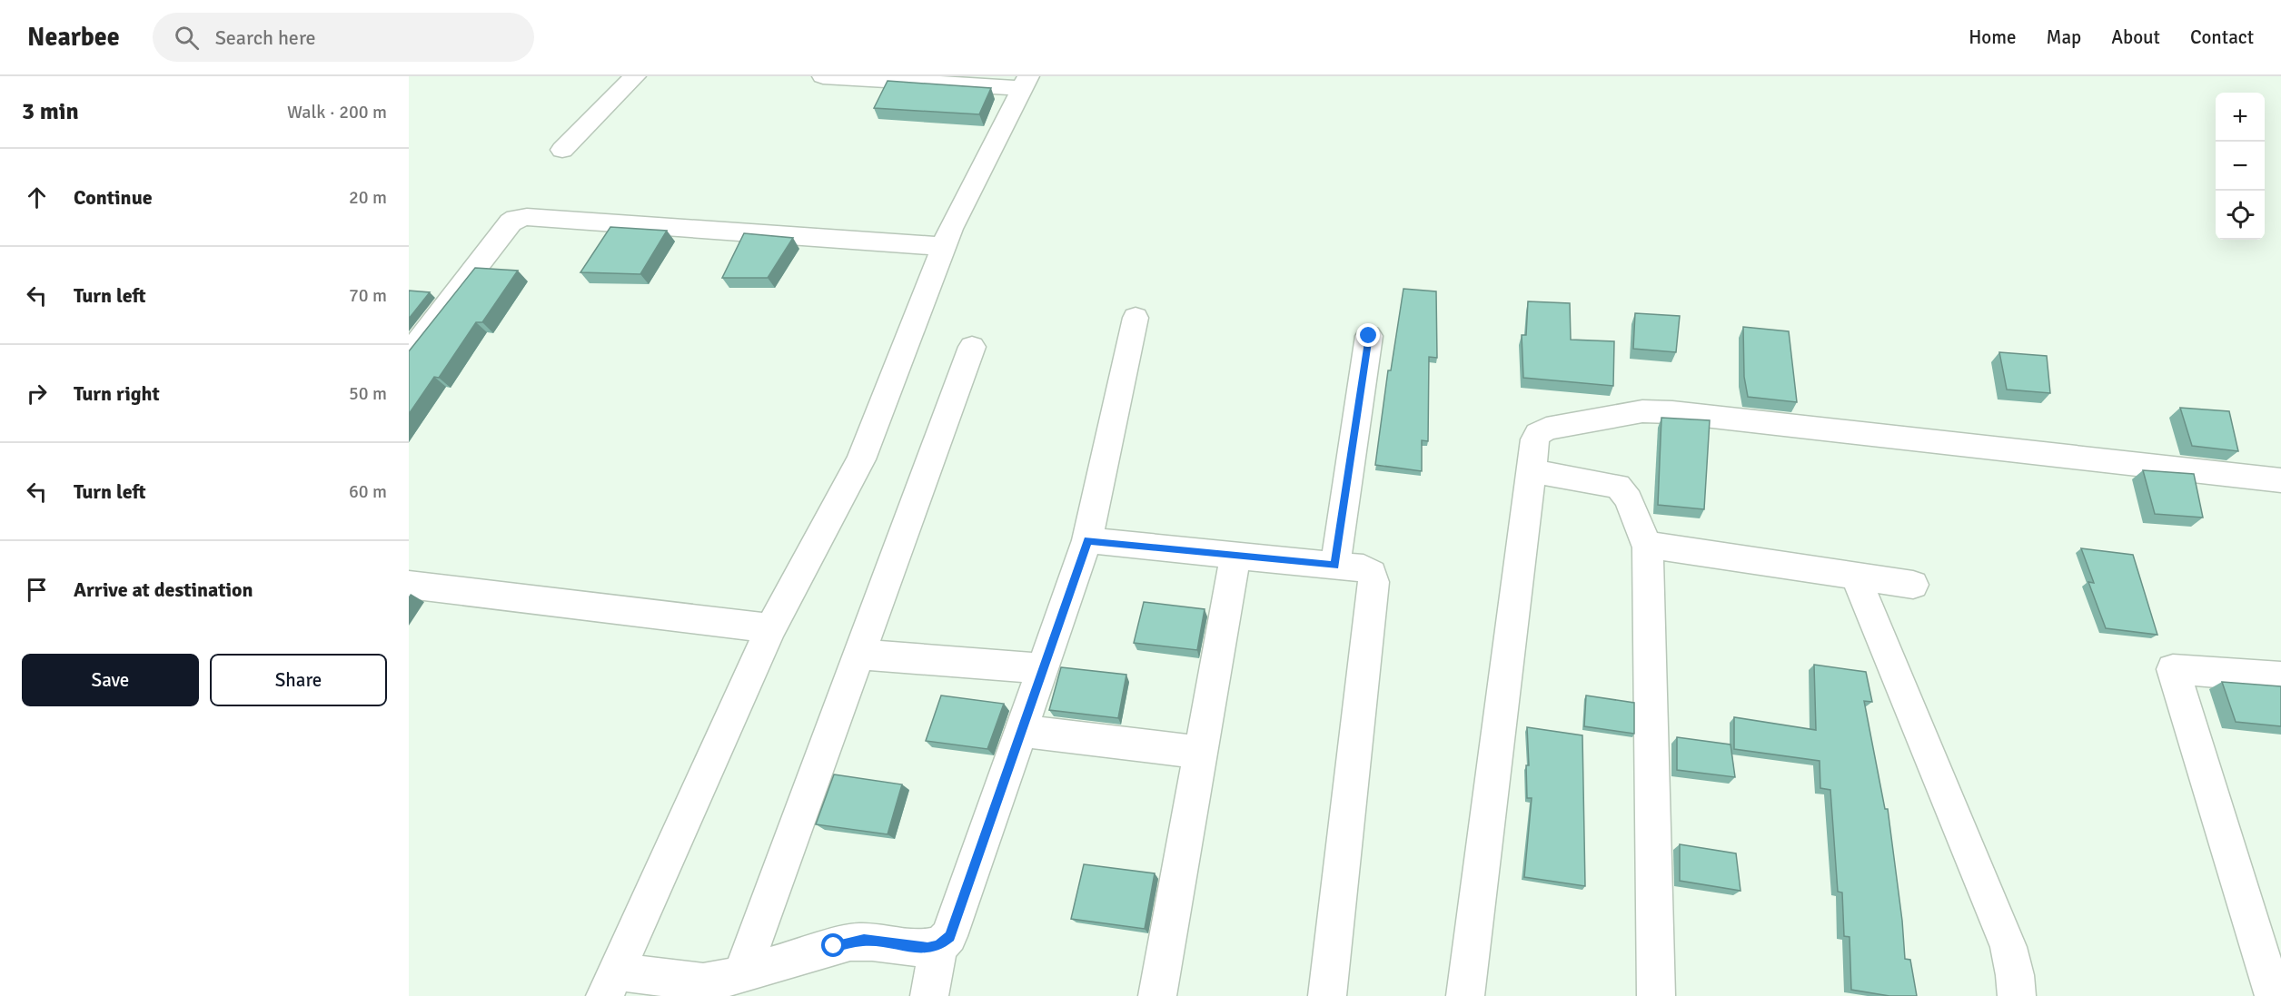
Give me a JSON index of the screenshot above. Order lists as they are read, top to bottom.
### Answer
{
  "page": {
    "header": "Nearbee",
    "search": "Search here",
    "nav": [
      "Home",
      "Map",
      "About",
      "Contact"
    ],
    "heading": ["3 min", "Walk · 200 m"],
    "map_buttons": ["+", "−"],
    "list": [
      ["Continue", "20 m"],
      ["Turn left", "70 m"],
      ["Turn right", "50 m"],
      ["Turn left", "60 m"],
      "Arrive at destination"
    ],
    "buttons": ["Save", "Share"]
  }
}
